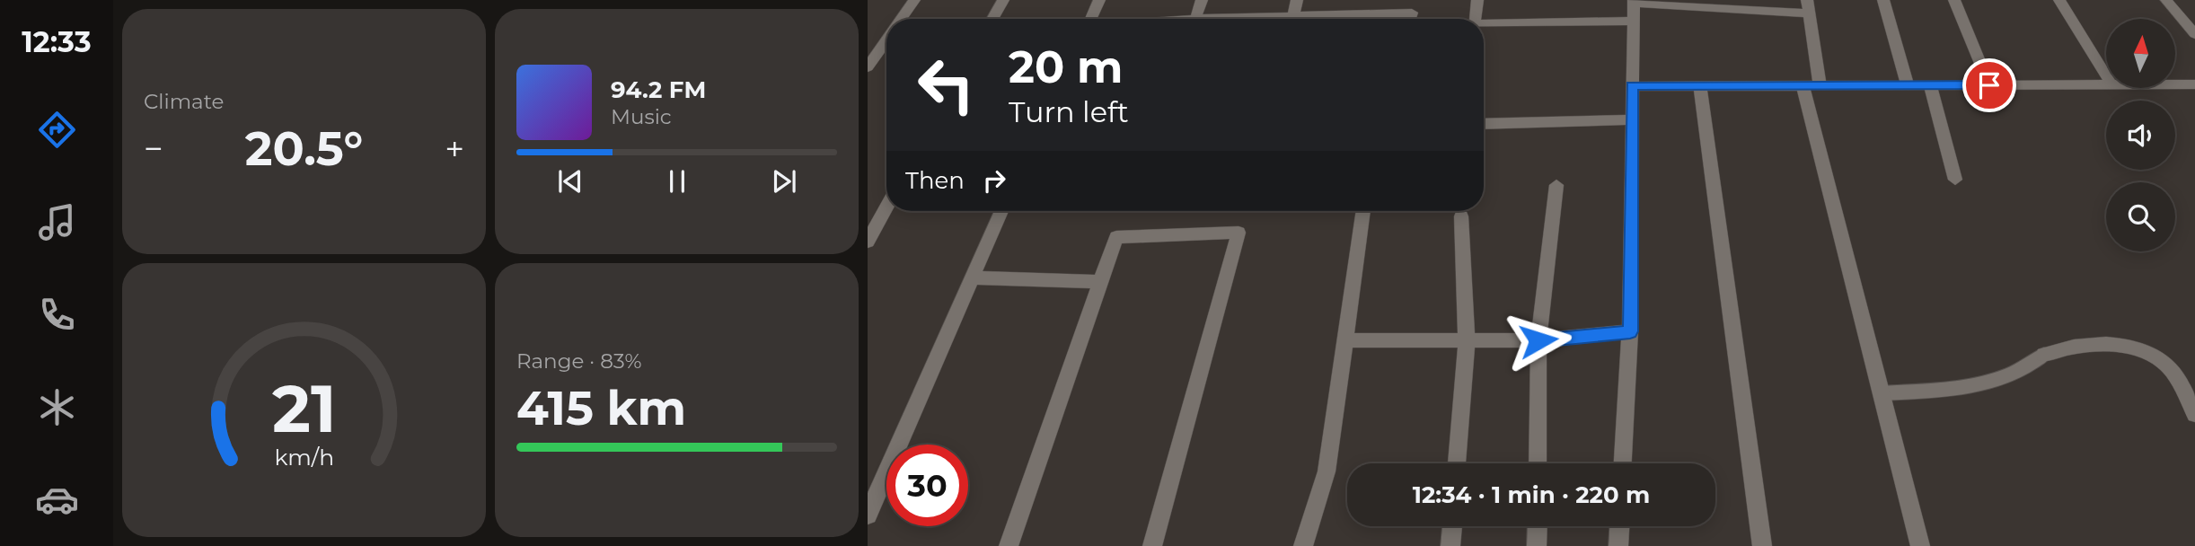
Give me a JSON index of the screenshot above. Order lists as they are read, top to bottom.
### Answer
{
  "north": "top",
  "page": {
    "tabs": "12:33",
    "tile": [
      "Climate",
      ["Range · 83%", "415 km"]
    ],
    "turn": ["20 m", "Turn left"],
    "song": ["94.2 FM", "Music"],
    "heat": ["−", "20.5°", "+"],
    "then": "Then",
    "limit": "30",
    "trip": "12:34 · 1 min · 220 m",
    "gauge": ["21", "km/h"]
  }
}
